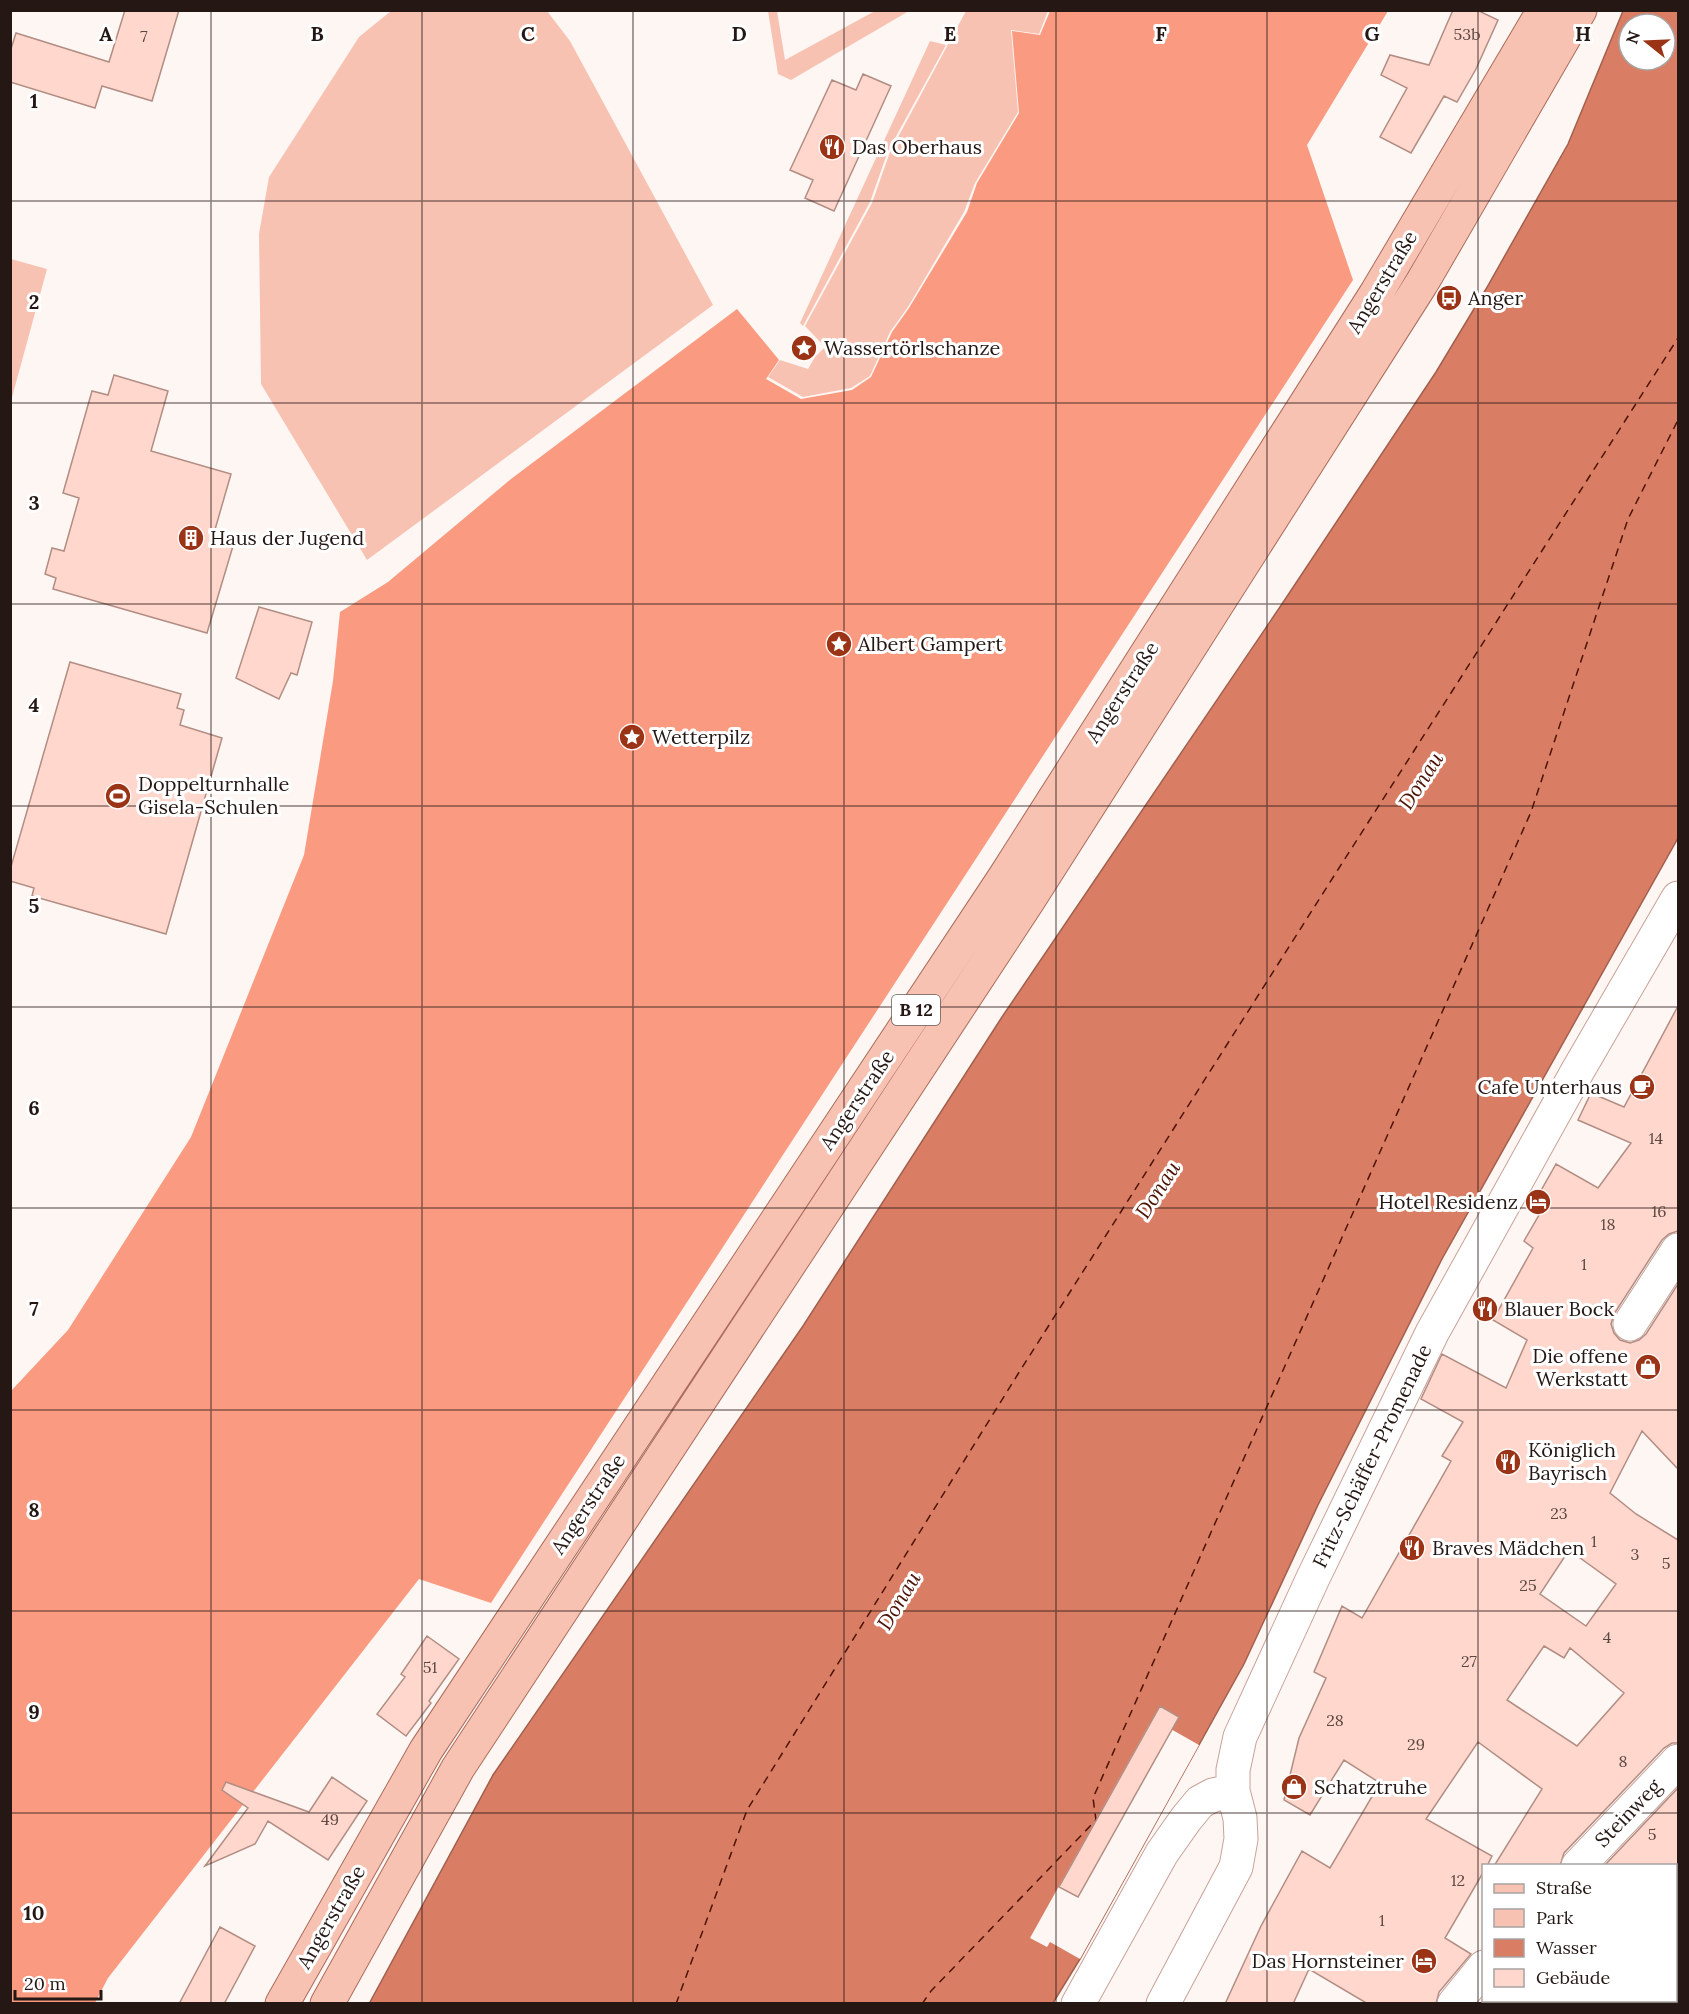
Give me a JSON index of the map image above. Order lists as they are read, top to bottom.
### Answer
{
  "streets": {
    "main road": ["Angerstraße", "B 12"],
    "street": ["Fritz-Schäffer-Promenade", "Steinweg"]
  },
  "water": ["Donau"],
  "places": {
    "restaurant": [
      "Das Oberhaus",
      "Blauer Bock",
      "Königlich Bayrisch",
      "Braves Mädchen"
    ],
    "bus stop": ["Anger"],
    "place": ["Wassertörlschanze", "Albert Gampert", "Wetterpilz"],
    "building": ["Haus der Jugend"],
    "sports": ["Doppelturnhalle Gisela-Schulen"],
    "cafe": ["Cafe Unterhaus"],
    "hotel": ["Hotel Residenz", "Das Hornsteiner"],
    "shop": ["Die offene Werkstatt", "Schatztruhe"]
  },
  "house_numbers": [
    "53b",
    "7",
    "14",
    "16",
    "18",
    "1",
    "23",
    "1",
    "3",
    "5",
    "25",
    "4",
    "27",
    "51",
    "28",
    "29",
    "8",
    "49",
    "5",
    "12",
    "1"
  ],
  "legend": [
    "Straße",
    "Park",
    "Wasser",
    "Gebäude"
  ],
  "scale_bar": "20 m",
  "north": "left",
  "grid": {
    "columns": [
      "A",
      "B",
      "C",
      "D",
      "E",
      "F",
      "G",
      "H"
    ],
    "rows": [
      "1",
      "2",
      "3",
      "4",
      "5",
      "6",
      "7",
      "8",
      "9",
      "10"
    ]
  }
}
